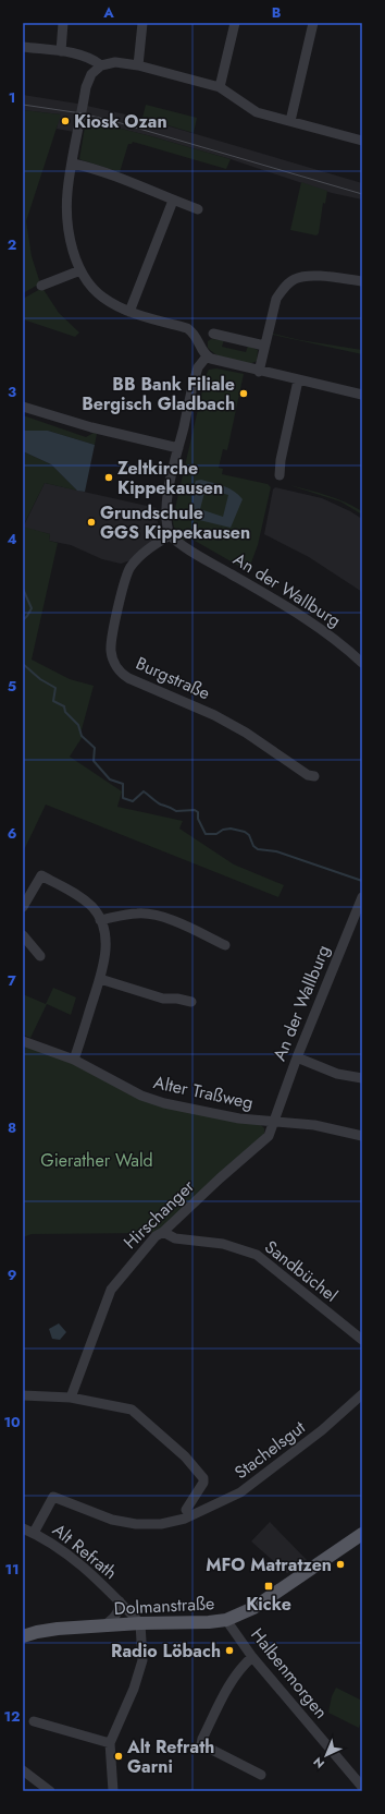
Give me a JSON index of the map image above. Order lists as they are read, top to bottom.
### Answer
{
  "streets": {
    "main road": ["Dolmanstraße"],
    "street": [
      "An der Wallburg",
      "Burgstraße",
      "Alter Traßweg",
      "Hirschanger",
      "Sandbüchel",
      "Stachelsgut",
      "Alt Refrath",
      "Halbenmorgen"
    ]
  },
  "crossings": [
    ["An der Wallburg", "Burgstraße"],
    ["An der Wallburg", "Alter Traßweg"],
    ["An der Wallburg", "Hirschanger"],
    ["Alter Traßweg", "Hirschanger"],
    ["Hirschanger", "Sandbüchel"],
    ["Stachelsgut", "Alt Refrath"],
    ["Alt Refrath", "Dolmanstraße"],
    ["Dolmanstraße", "Halbenmorgen"]
  ],
  "parks": ["Gierather Wald"],
  "places": {
    "other": [
      "Kiosk Ozan",
      "BB Bank Filiale Bergisch Gladbach",
      "Zeltkirche Kippekausen",
      "Grundschule GGS Kippekausen",
      "MFO Matratzen",
      "Radio Löbach",
      "Alt Refrath Garni"
    ],
    "transit": ["Kicke"]
  },
  "north": "bottom left",
  "grid": {
    "columns": ["A", "B"],
    "rows": [
      "1",
      "2",
      "3",
      "4",
      "5",
      "6",
      "7",
      "8",
      "9",
      "10",
      "11",
      "12"
    ]
  }
}
